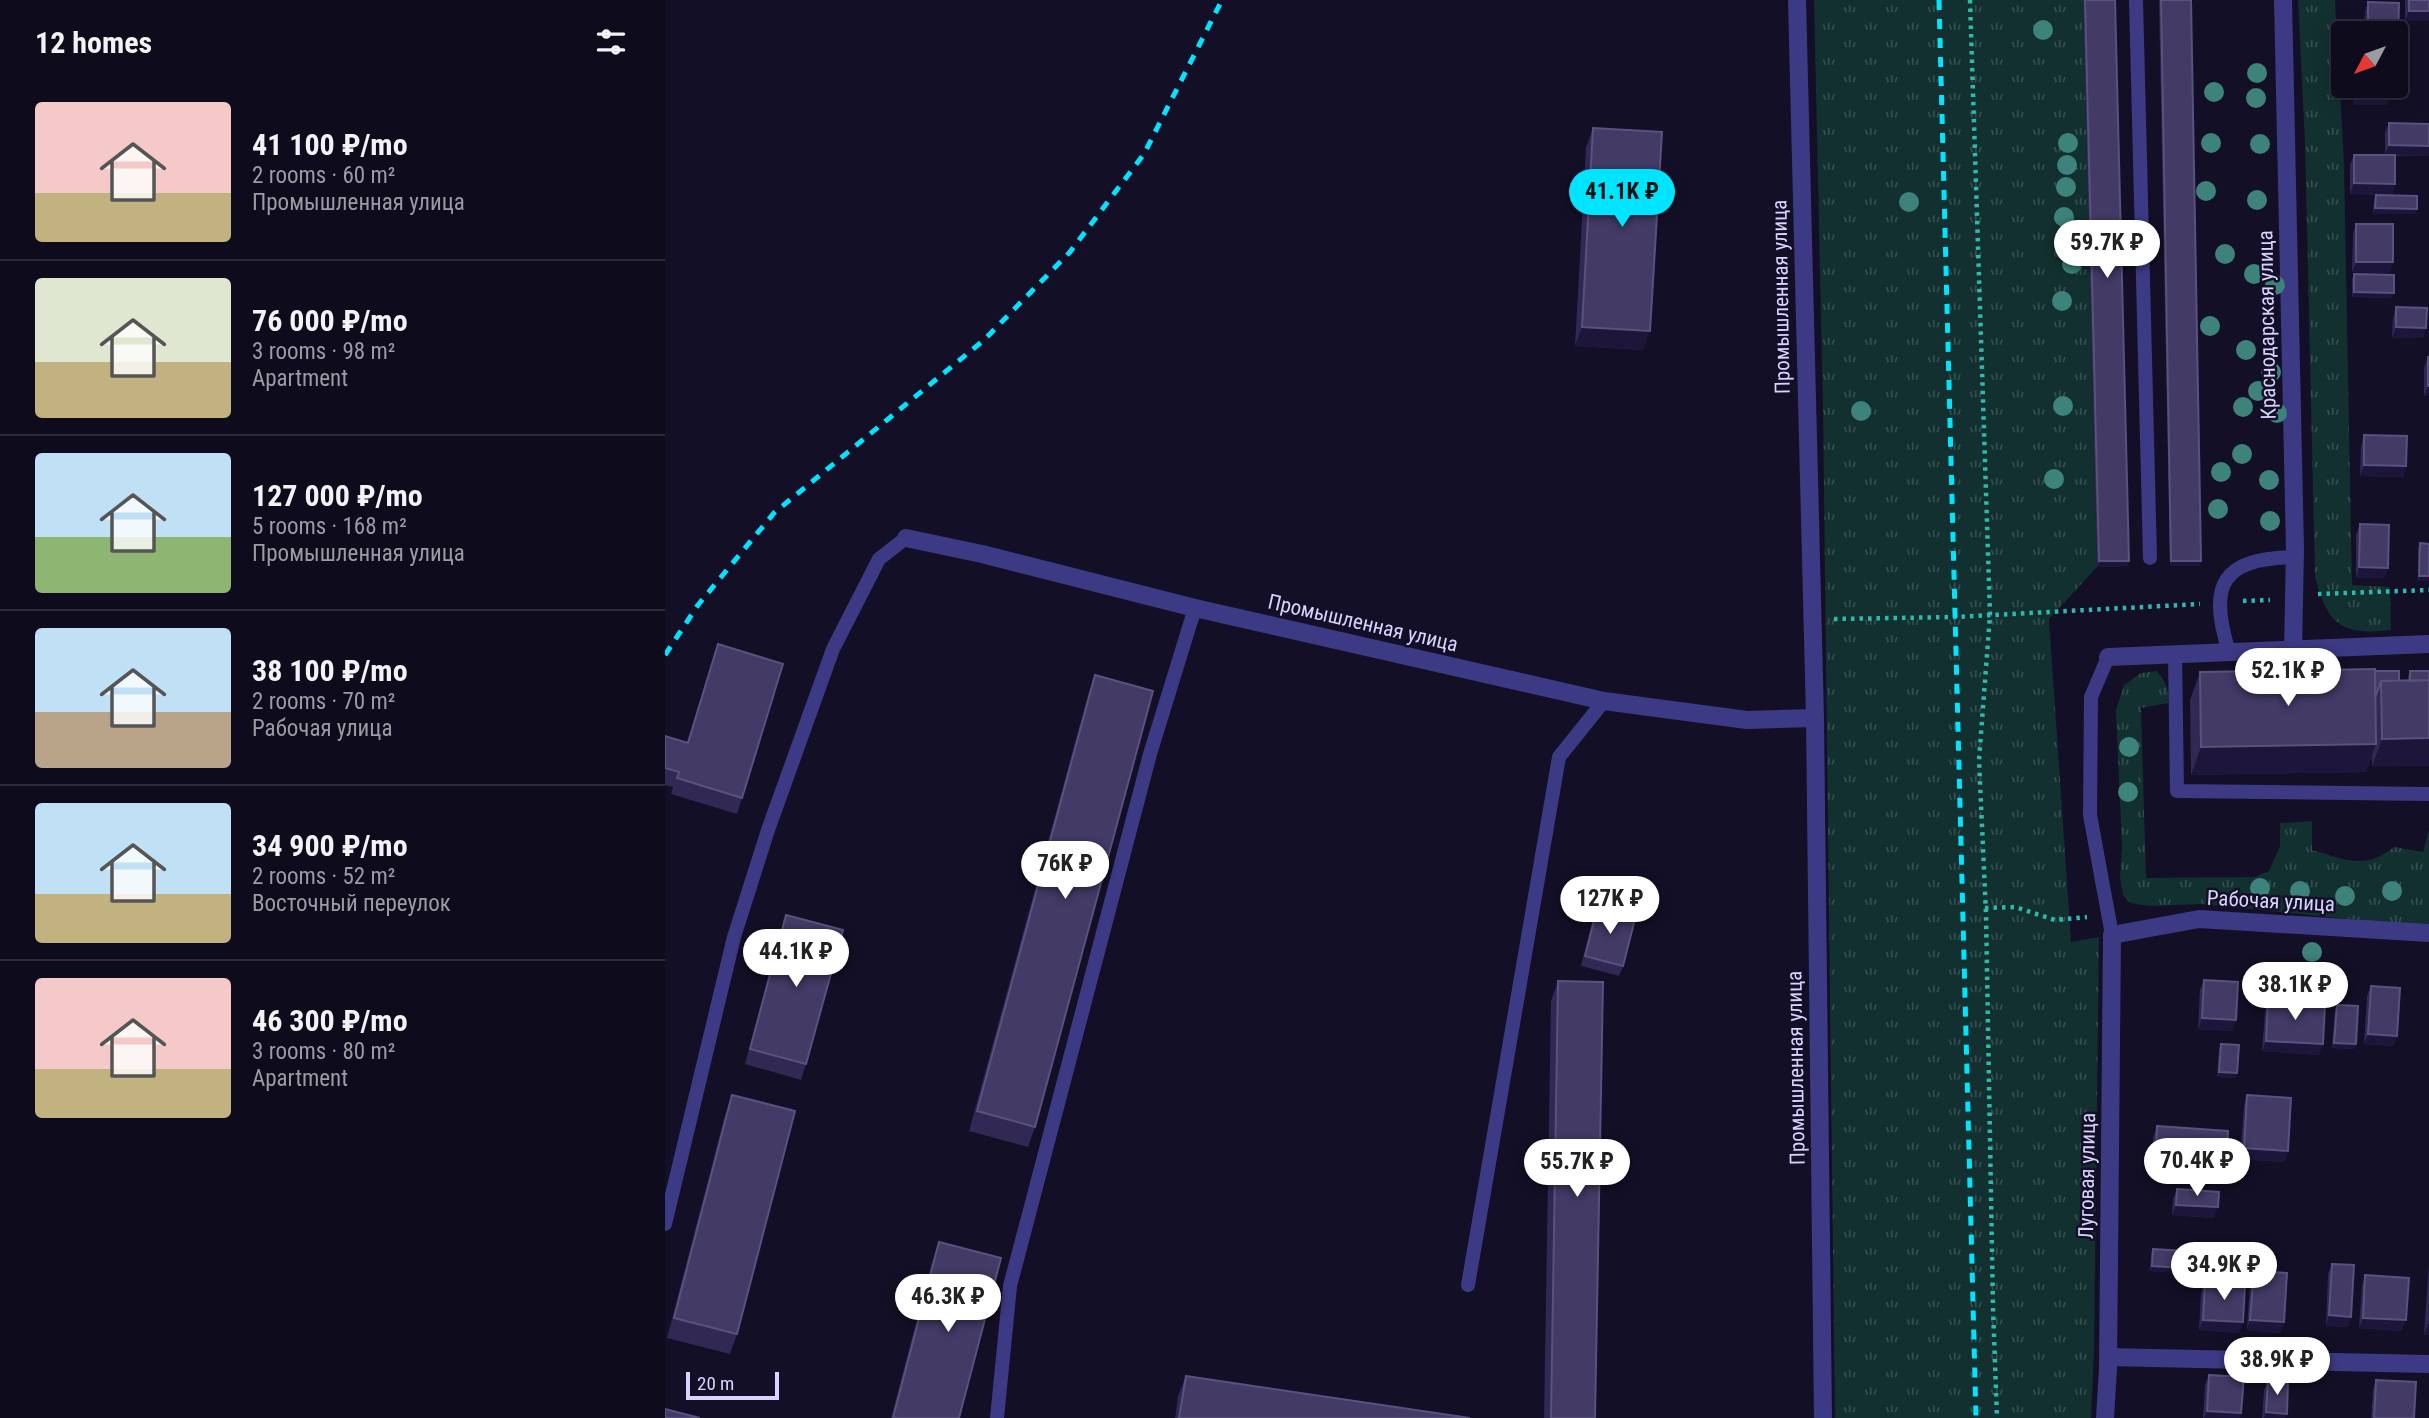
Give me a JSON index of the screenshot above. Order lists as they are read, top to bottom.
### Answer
{
  "streets": {
    "street": [
      "Промышленная улица",
      "Краснодарская улица",
      "Рабочая улица",
      "Луговая улица"
    ]
  },
  "crossings": [
    ["Рабочая улица", "Луговая улица"]
  ],
  "scale_bar": "20 m",
  "north": "bottom left",
  "page": {
    "heading": "12 homes",
    "list": [
      {
        "name": "41 100 ₽/mo",
        "note": "2 rooms · 60 m² · Промышленная улица"
      },
      {
        "name": "76 000 ₽/mo",
        "note": "3 rooms · 98 m² · Apartment"
      },
      {
        "name": "127 000 ₽/mo",
        "note": "5 rooms · 168 m² · Промышленная улица"
      },
      {
        "name": "38 100 ₽/mo",
        "note": "2 rooms · 70 m² · Рабочая улица"
      },
      {
        "name": "34 900 ₽/mo",
        "note": "2 rooms · 52 m² · Восточный переулок"
      },
      {
        "name": "46 300 ₽/mo",
        "note": "3 rooms · 80 m² · Apartment"
      }
    ],
    "price": [
      "41.1K ₽",
      "59.7K ₽",
      "52.1K ₽",
      "76K ₽",
      "127K ₽",
      "44.1K ₽",
      "38.1K ₽",
      "70.4K ₽",
      "55.7K ₽",
      "34.9K ₽",
      "46.3K ₽",
      "38.9K ₽"
    ],
    "scale": "20 m"
  }
}
